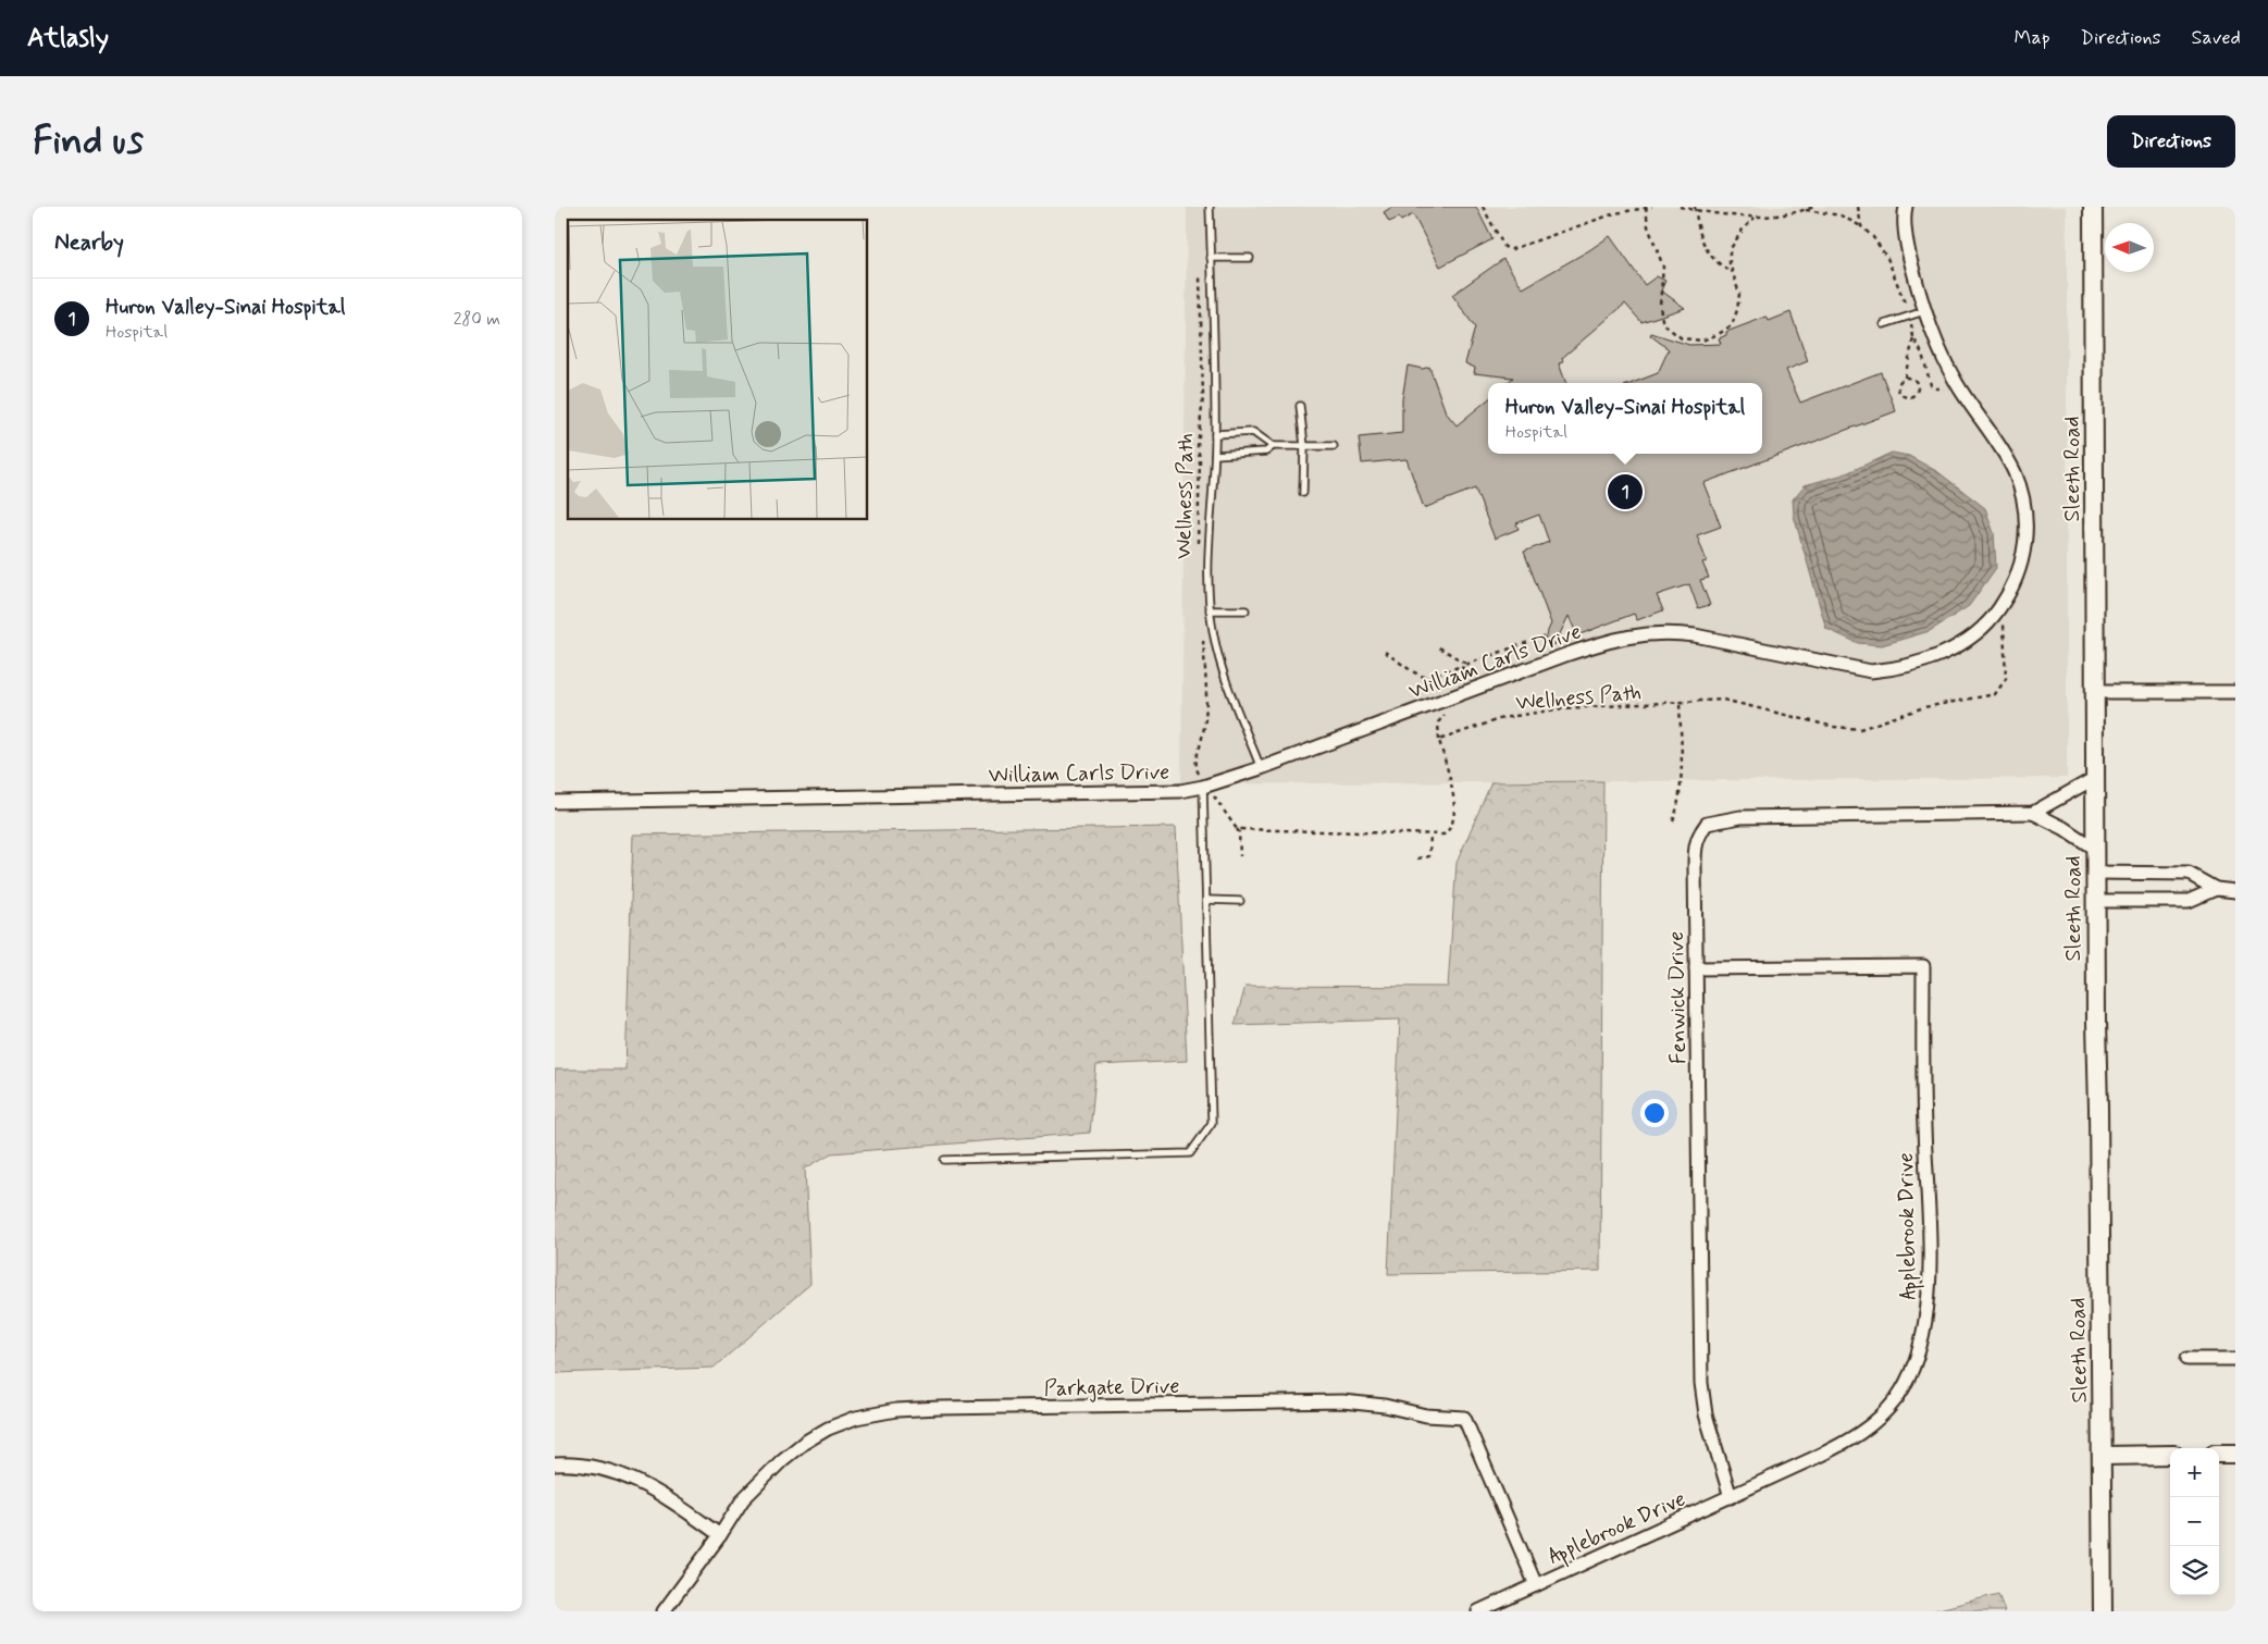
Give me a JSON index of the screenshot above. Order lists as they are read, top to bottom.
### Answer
{
  "streets": {
    "street": [
      "Sleeth Road",
      "William Carls Drive",
      "Fenwick Drive",
      "Applebrook Drive",
      "Parkgate Drive"
    ],
    "path": ["Wellness Path"]
  },
  "crossings": [
    ["Sleeth Road", "Fenwick Drive"],
    ["Fenwick Drive", "Applebrook Drive"],
    ["Applebrook Drive", "Parkgate Drive"]
  ],
  "north": "left",
  "page": {
    "header": "Atlasly",
    "nav": ["Map", "Directions", "Saved"],
    "buttons": "Directions",
    "title": "Find us",
    "heading": "Nearby",
    "list": [
      {
        "mark": "1",
        "name": "Huron Valley-Sinai Hospital",
        "note": "Hospital",
        "value": "280 m"
      }
    ],
    "popup": ["Huron Valley-Sinai Hospital", "Hospital"],
    "pins": "1",
    "map_buttons": ["+", "−"]
  }
}
